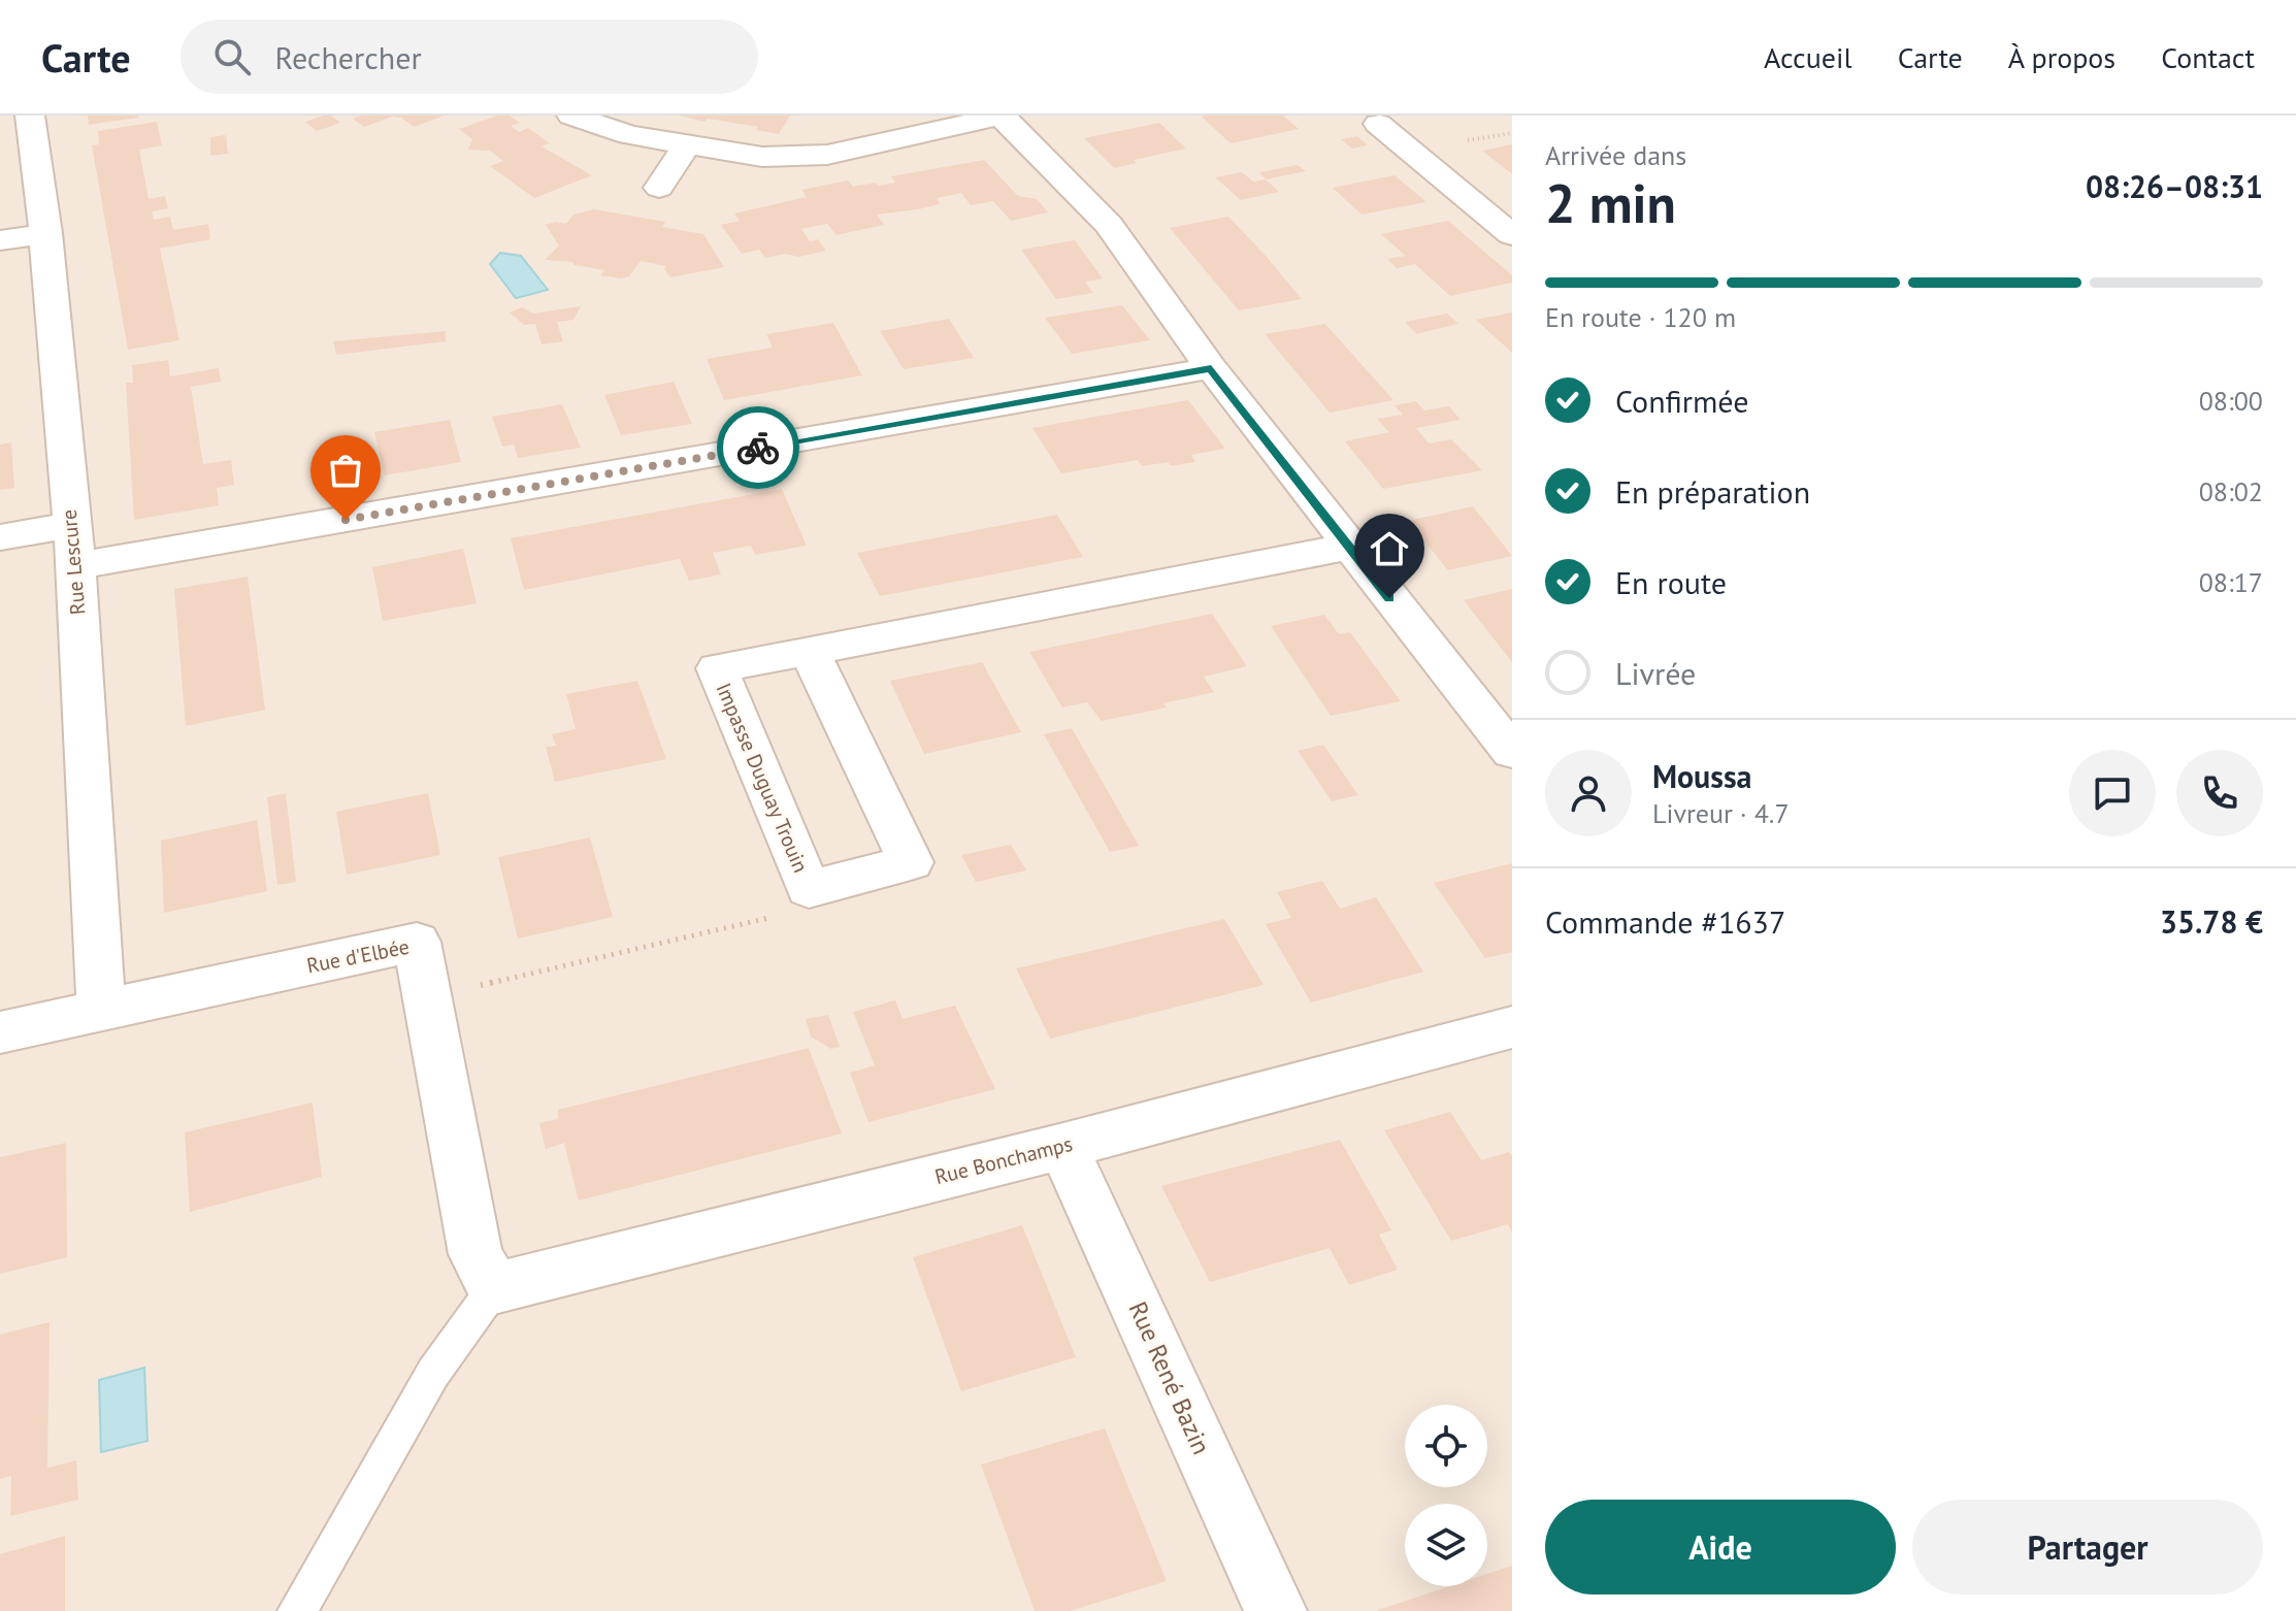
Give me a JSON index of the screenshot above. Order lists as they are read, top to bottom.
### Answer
{
  "streets": {
    "street": [
      "Rue Lescure",
      "Impasse Duguay Trouin",
      "Rue d'Elbée",
      "Rue Bonchamps",
      "Rue René Bazin"
    ]
  },
  "crossings": [
    ["Rue Lescure", "Rue d'Elbée"],
    ["Rue d'Elbée", "Rue Bonchamps"],
    ["Rue Bonchamps", "Rue René Bazin"]
  ],
  "page": {
    "header": "Carte",
    "search": "Rechercher",
    "nav": [
      "Accueil",
      "Carte",
      "À propos",
      "Contact"
    ],
    "heading": ["2 min", "Arrivée dans", "08:26–08:31"],
    "panel": [
      "Moussa",
      "Livreur · 4.7",
      "Commande #1637",
      "35.78 €"
    ],
    "bar": "En route · 120 m",
    "list": [
      ["Confirmée", "08:00"],
      ["En préparation", "08:02"],
      ["En route", "08:17"],
      "Livrée"
    ],
    "buttons": ["Aide", "Partager"]
  }
}
